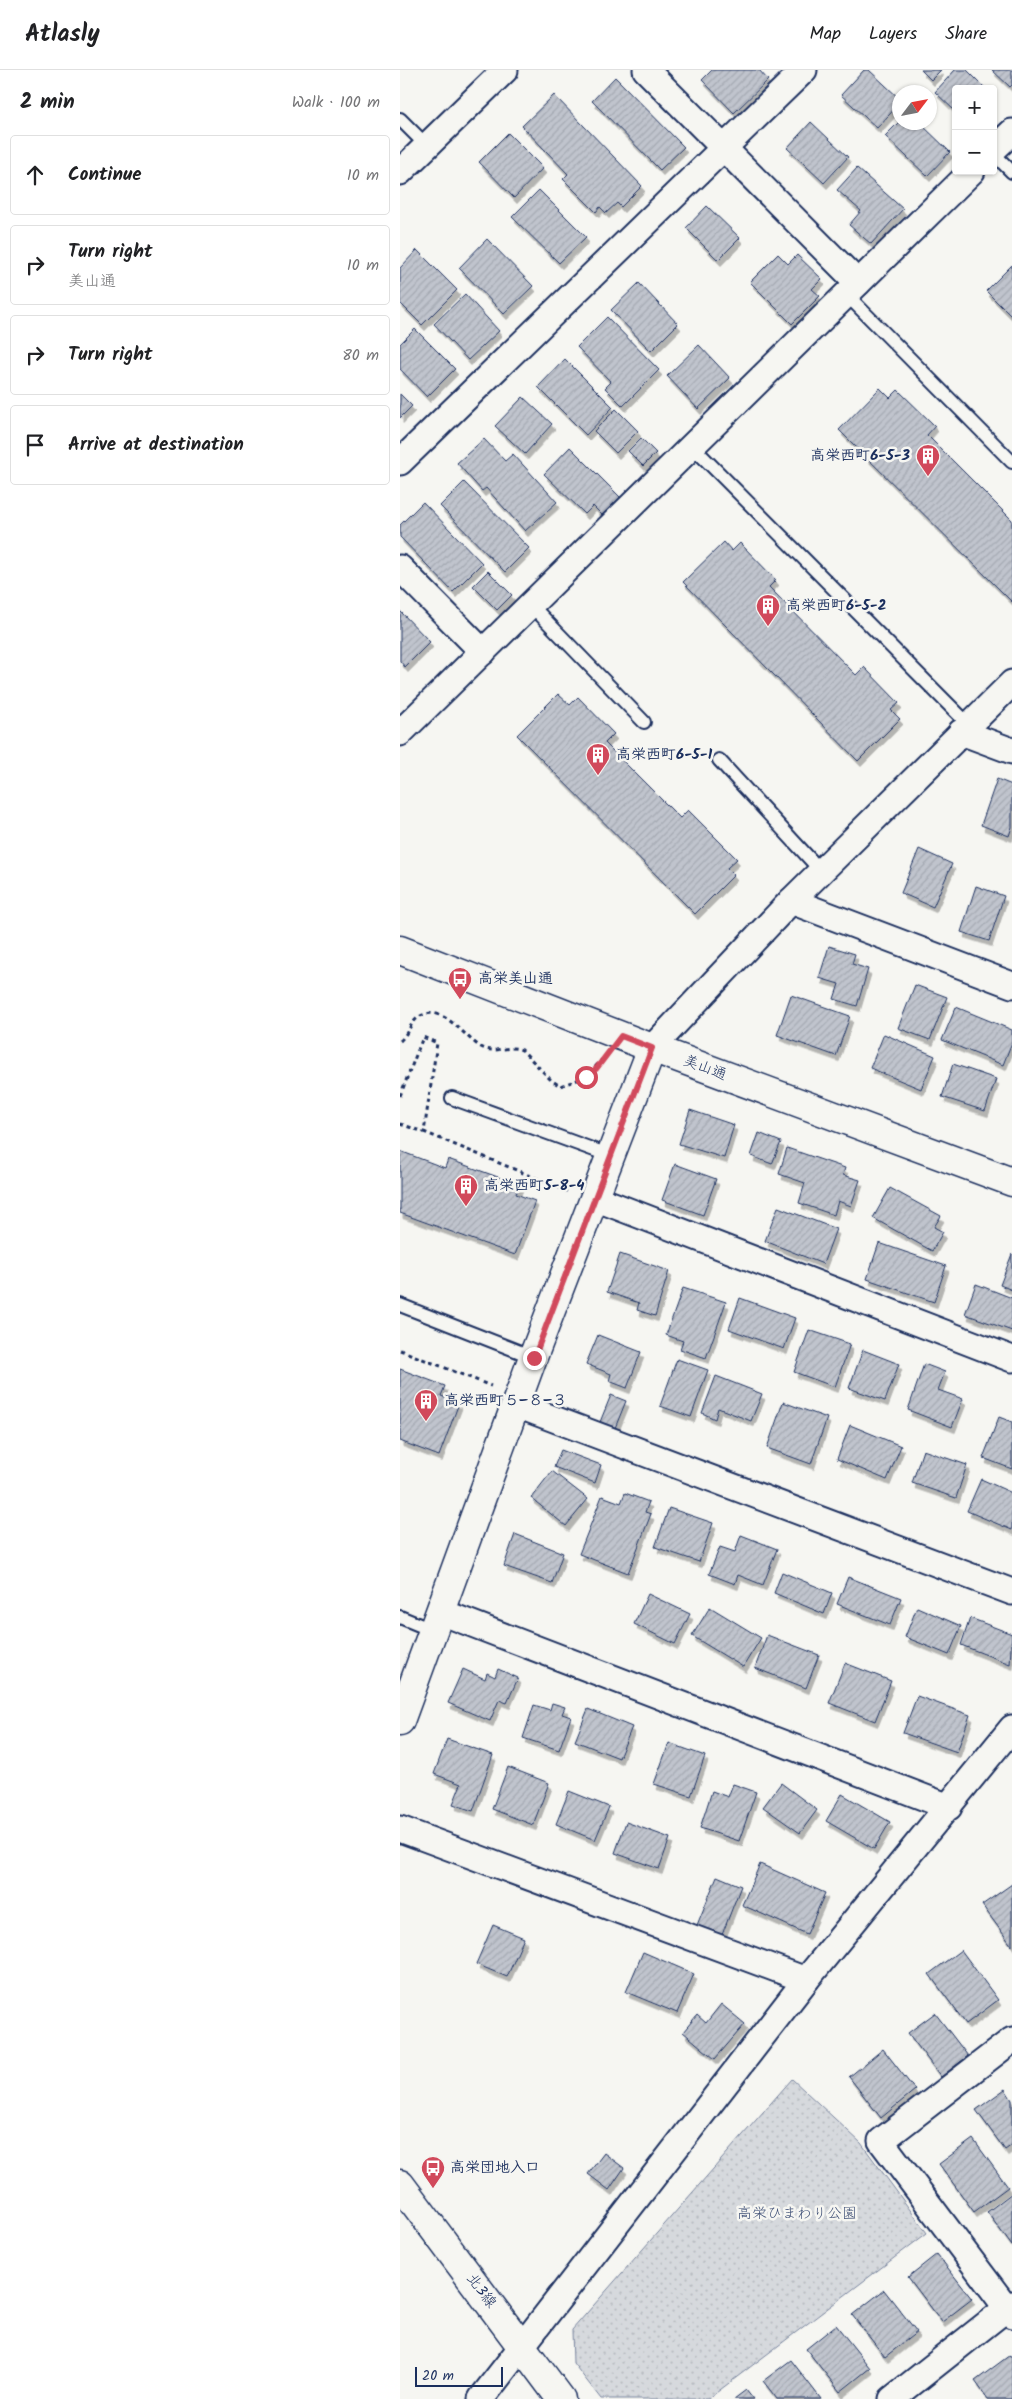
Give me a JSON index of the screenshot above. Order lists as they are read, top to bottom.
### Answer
{
  "streets": {
    "street": ["美山通", "北3線"]
  },
  "parks": ["高栄ひまわり公園"],
  "places": {
    "building": [
      "高栄西町6-5-3",
      "高栄西町6-5-2",
      "高栄西町6-5-1",
      "高栄西町5-8-4",
      "高栄西町５−８−３"
    ],
    "bus stop": ["高栄美山通", "高栄団地入口"]
  },
  "scale_bar": "20 m",
  "north": "top right",
  "page": {
    "header": "Atlasly",
    "nav": ["Map", "Layers", "Share"],
    "heading": ["2 min", "Walk · 100 m"],
    "map_buttons": ["+", "−"],
    "list": [
      ["Continue", "10 m"],
      ["Turn right", "美山通", "10 m"],
      ["Turn right", "80 m"],
      "Arrive at destination"
    ],
    "scale": "20 m"
  }
}
